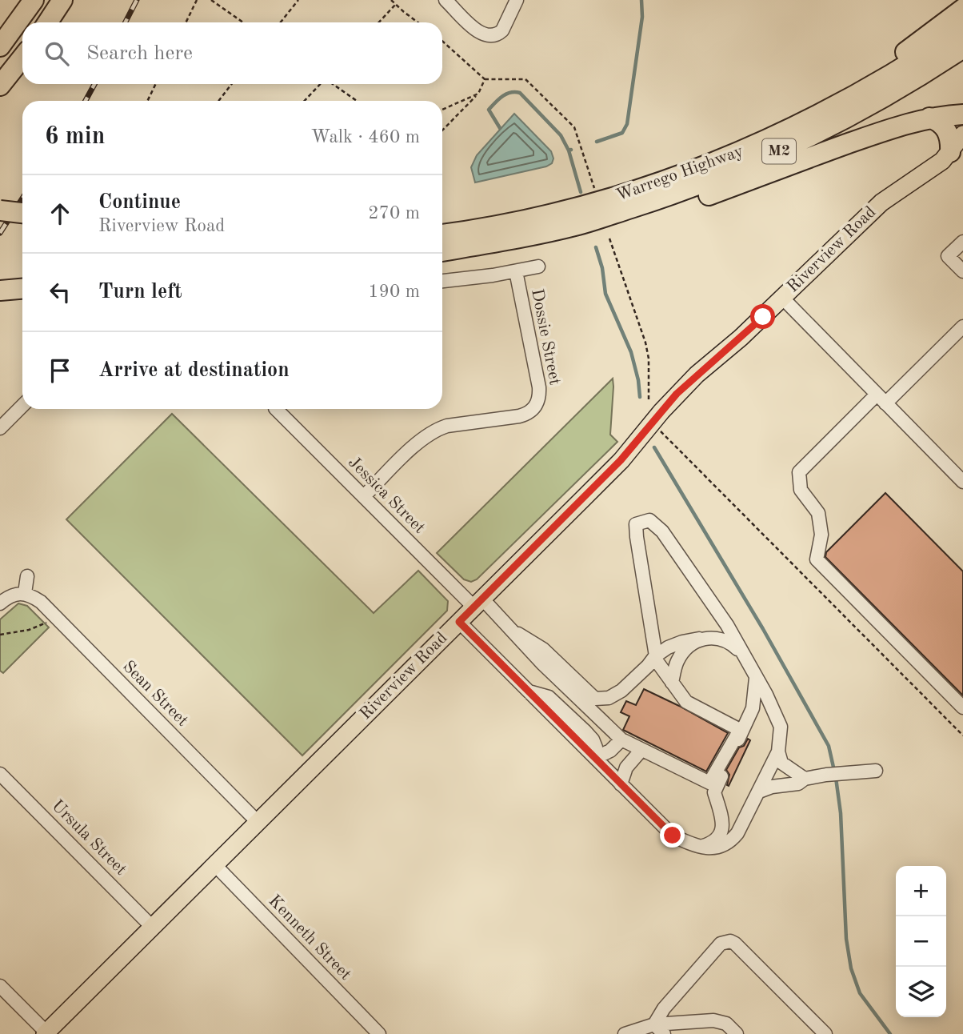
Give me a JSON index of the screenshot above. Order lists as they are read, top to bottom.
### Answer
{
  "streets": {
    "highway": ["M2", "Warrego Highway"],
    "main road": ["Riverview Road"],
    "street": [
      "Dossie Street",
      "Jessica Street",
      "Sean Street",
      "Ursula Street",
      "Kenneth Street"
    ]
  },
  "crossings": [
    ["Riverview Road", "Jessica Street"],
    ["Riverview Road", "Sean Street"],
    ["Riverview Road", "Ursula Street"],
    ["Riverview Road", "Kenneth Street"],
    ["Dossie Street", "Jessica Street"]
  ],
  "page": {
    "search": "Search here",
    "heading": ["6 min", "Walk · 460 m"],
    "list": [
      ["Continue", "Riverview Road", "270 m"],
      ["Turn left", "190 m"],
      "Arrive at destination"
    ],
    "map_buttons": ["+", "−"]
  }
}
